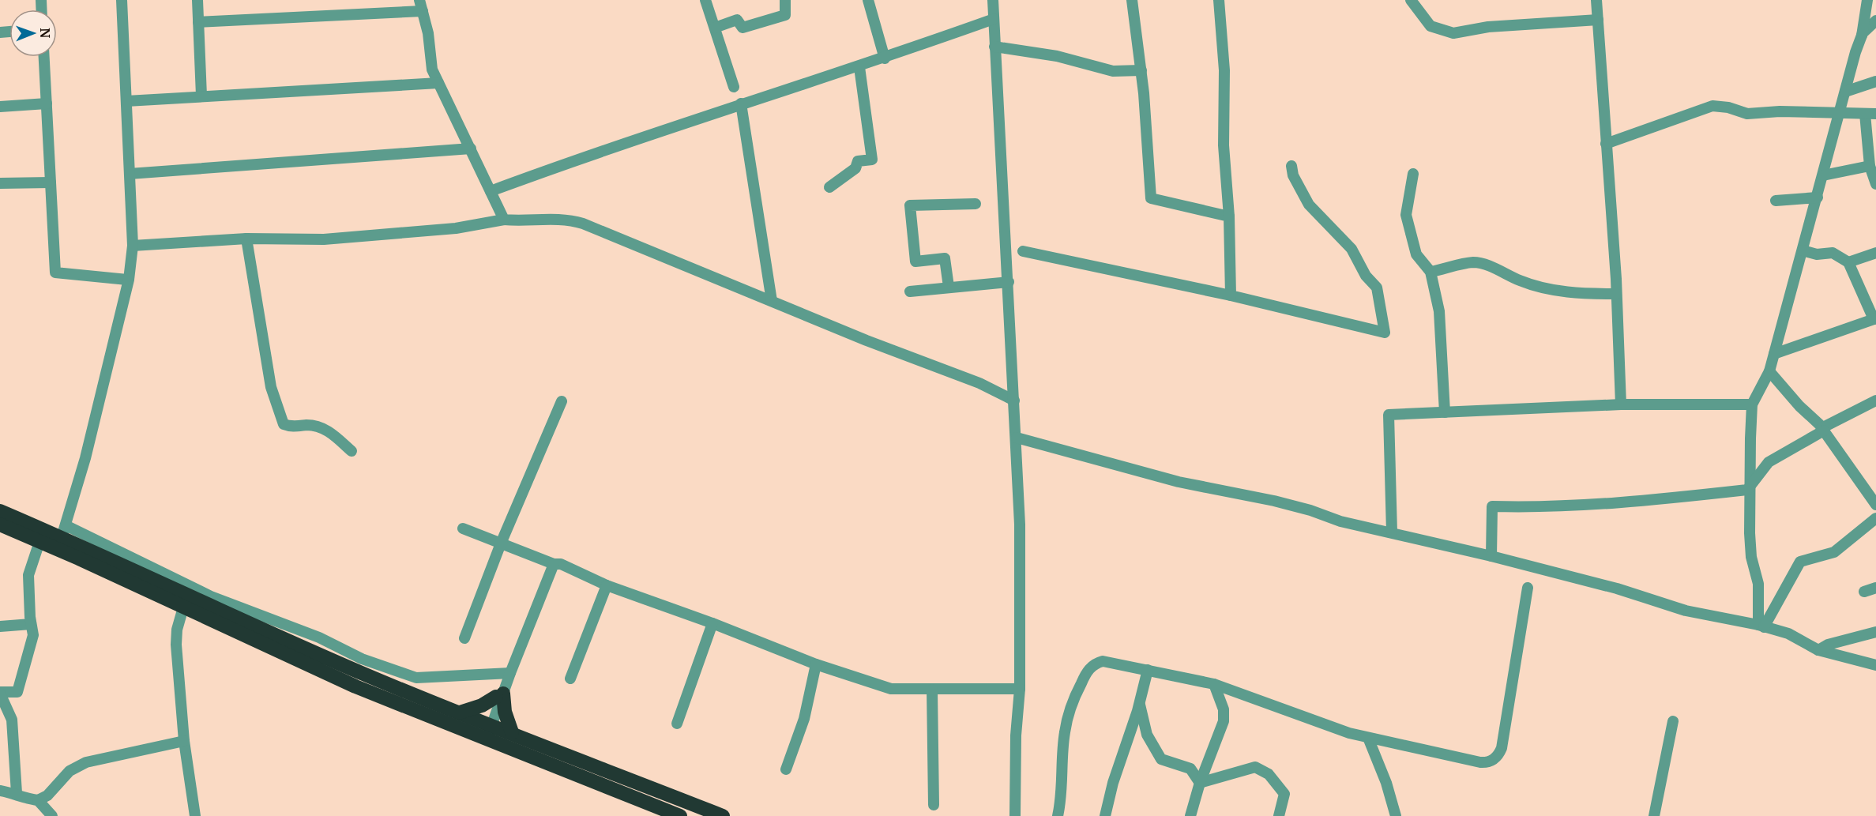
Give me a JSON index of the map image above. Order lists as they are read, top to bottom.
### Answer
{
  "north": "right"
}
